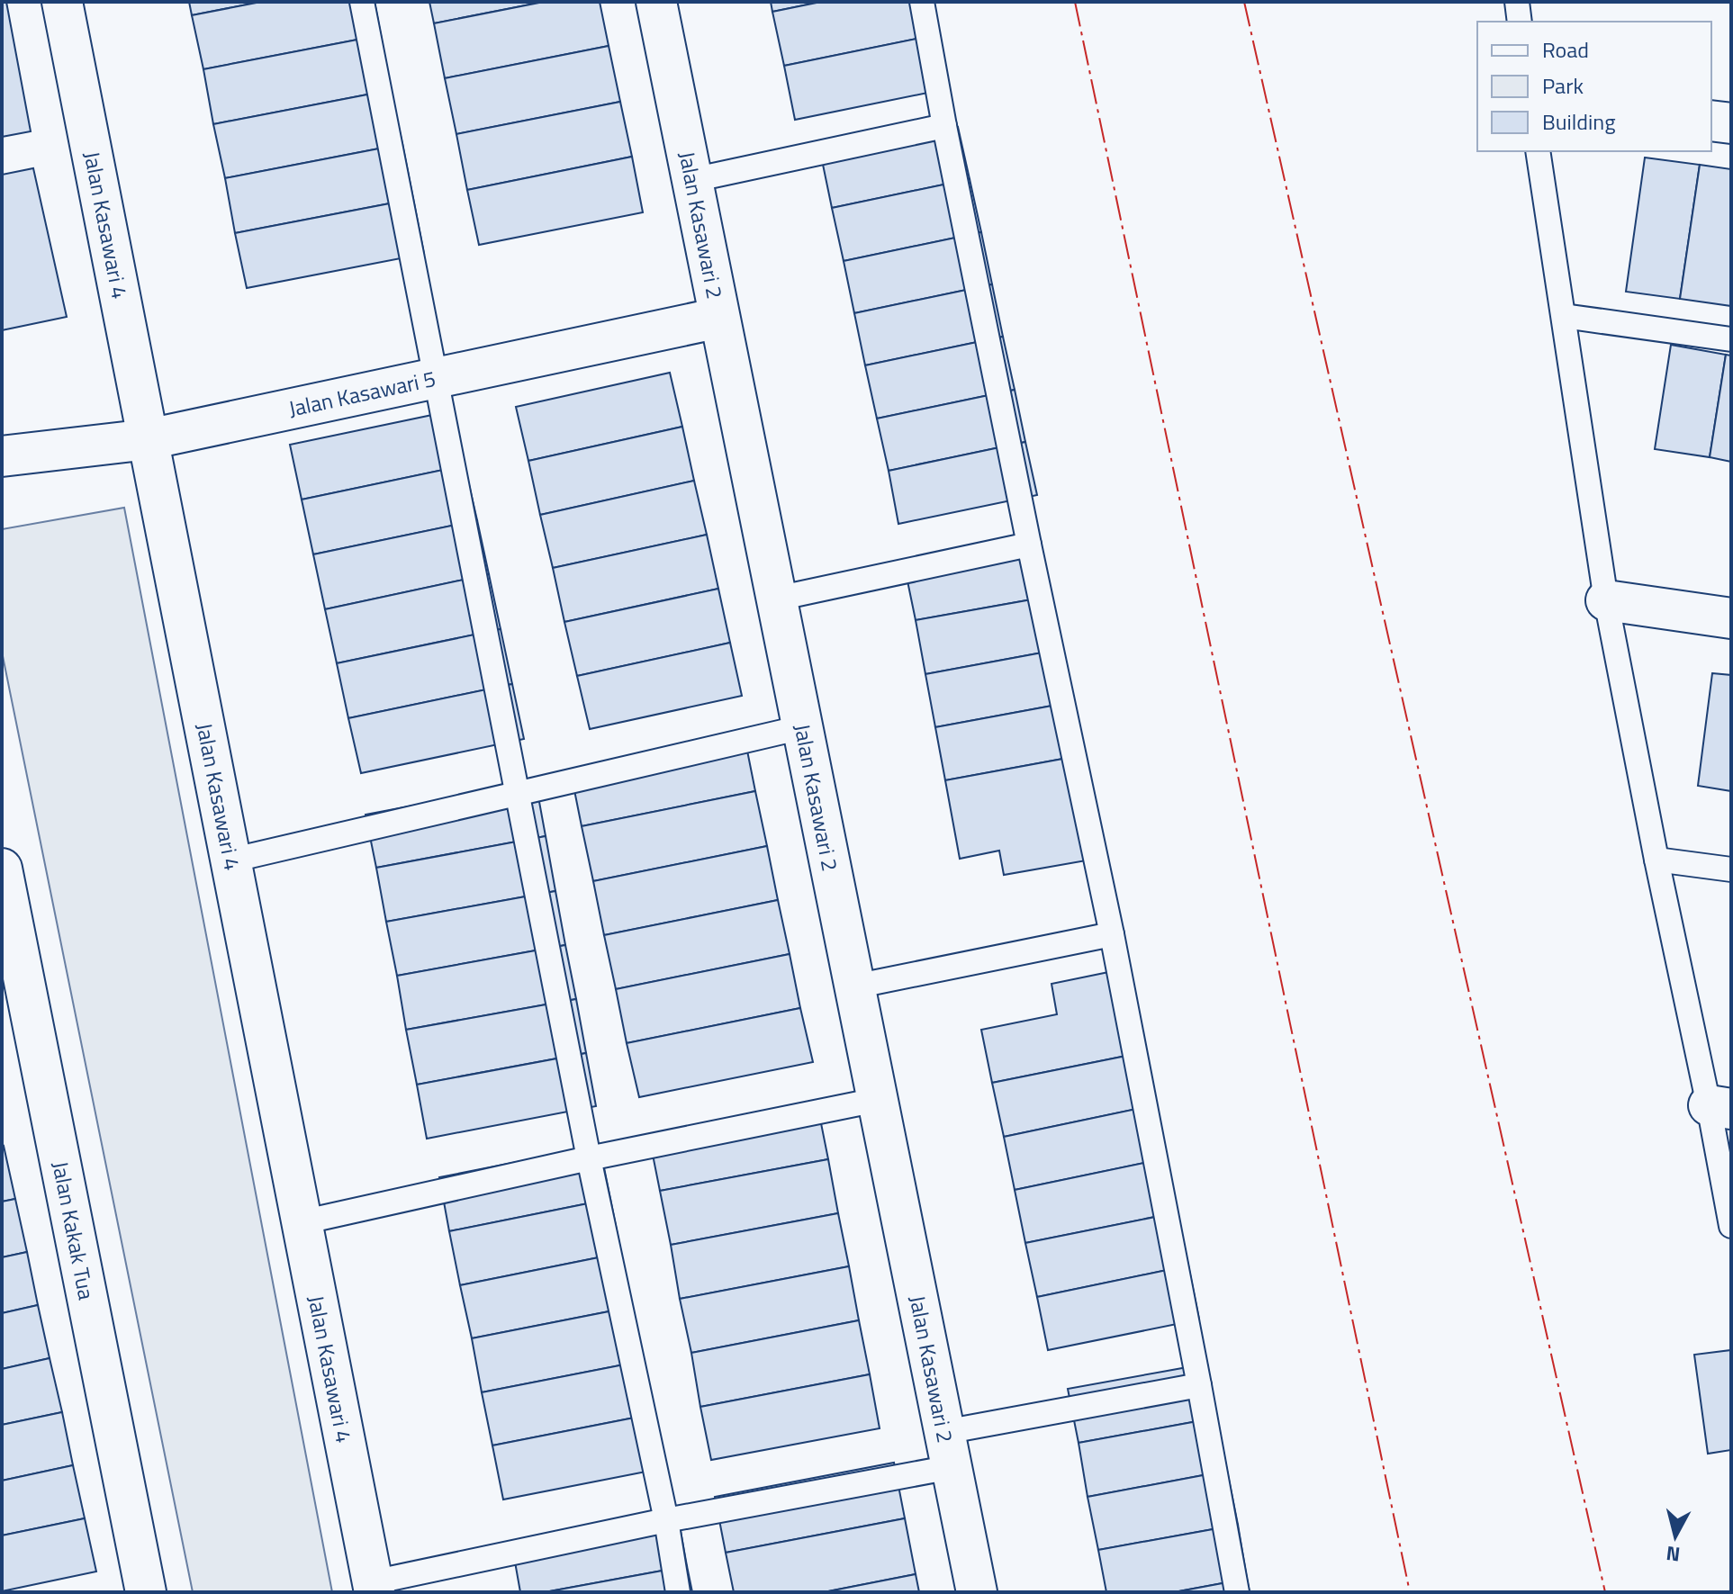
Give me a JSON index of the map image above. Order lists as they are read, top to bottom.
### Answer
{
  "streets": {
    "street": [
      "Jalan Kasawari 4",
      "Jalan Kasawari 2",
      "Jalan Kasawari 5",
      "Jalan Kakak Tua"
    ]
  },
  "crossings": [
    ["Jalan Kasawari 4", "Jalan Kasawari 5"],
    ["Jalan Kasawari 2", "Jalan Kasawari 5"]
  ],
  "legend": ["Road", "Park", "Building"],
  "north": "bottom"
}
